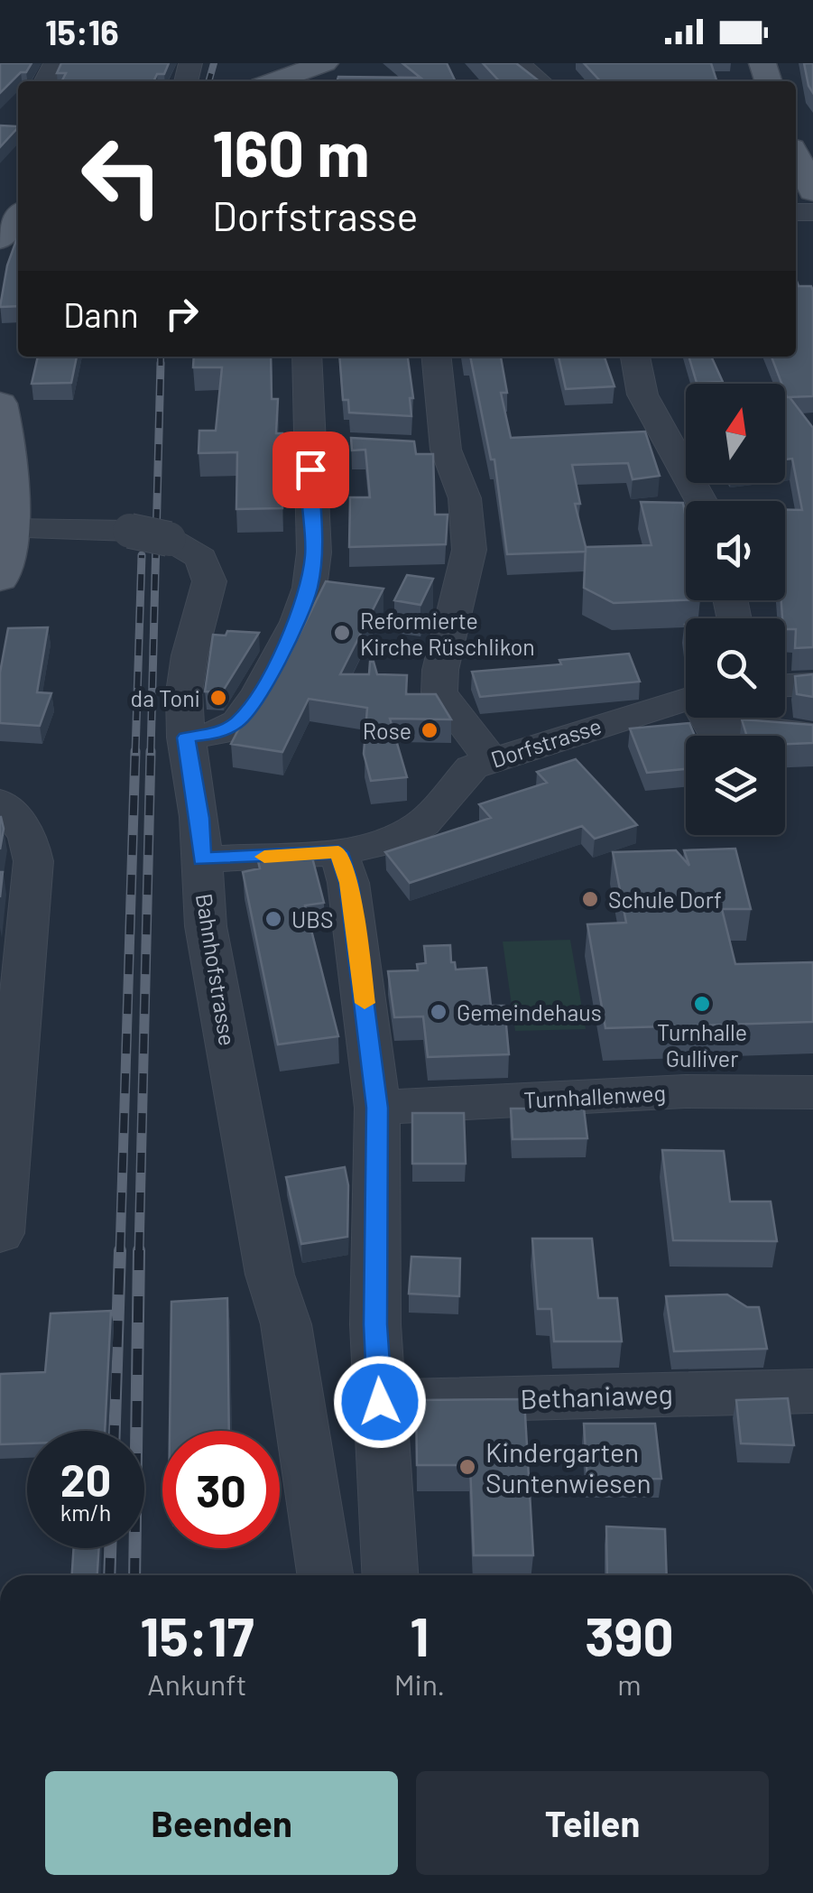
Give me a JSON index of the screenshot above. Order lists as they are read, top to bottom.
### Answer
{
  "streets": {
    "street": [
      "Dorfstrasse",
      "Bahnhofstrasse",
      "Turnhallenweg",
      "Bethaniaweg"
    ]
  },
  "crossings": [
    ["Dorfstrasse", "Bahnhofstrasse"]
  ],
  "places": [
    "Reformierte Kirche Rüschlikon",
    "da Toni",
    "Rose",
    "Schule Dorf",
    "UBS",
    "Turnhalle Gulliver",
    "Gemeindehaus",
    "Kindergarten Suntenwiesen"
  ],
  "north": "top",
  "page": {
    "status": "15:16",
    "turn": ["160 m", "Dorfstrasse"],
    "then": "Dann",
    "speed": "20 km/h",
    "limit": "30",
    "eta": [
      "15:17",
      "Ankunft",
      "1",
      "Min.",
      "390",
      "m"
    ],
    "buttons": ["Beenden", "Teilen"]
  }
}
